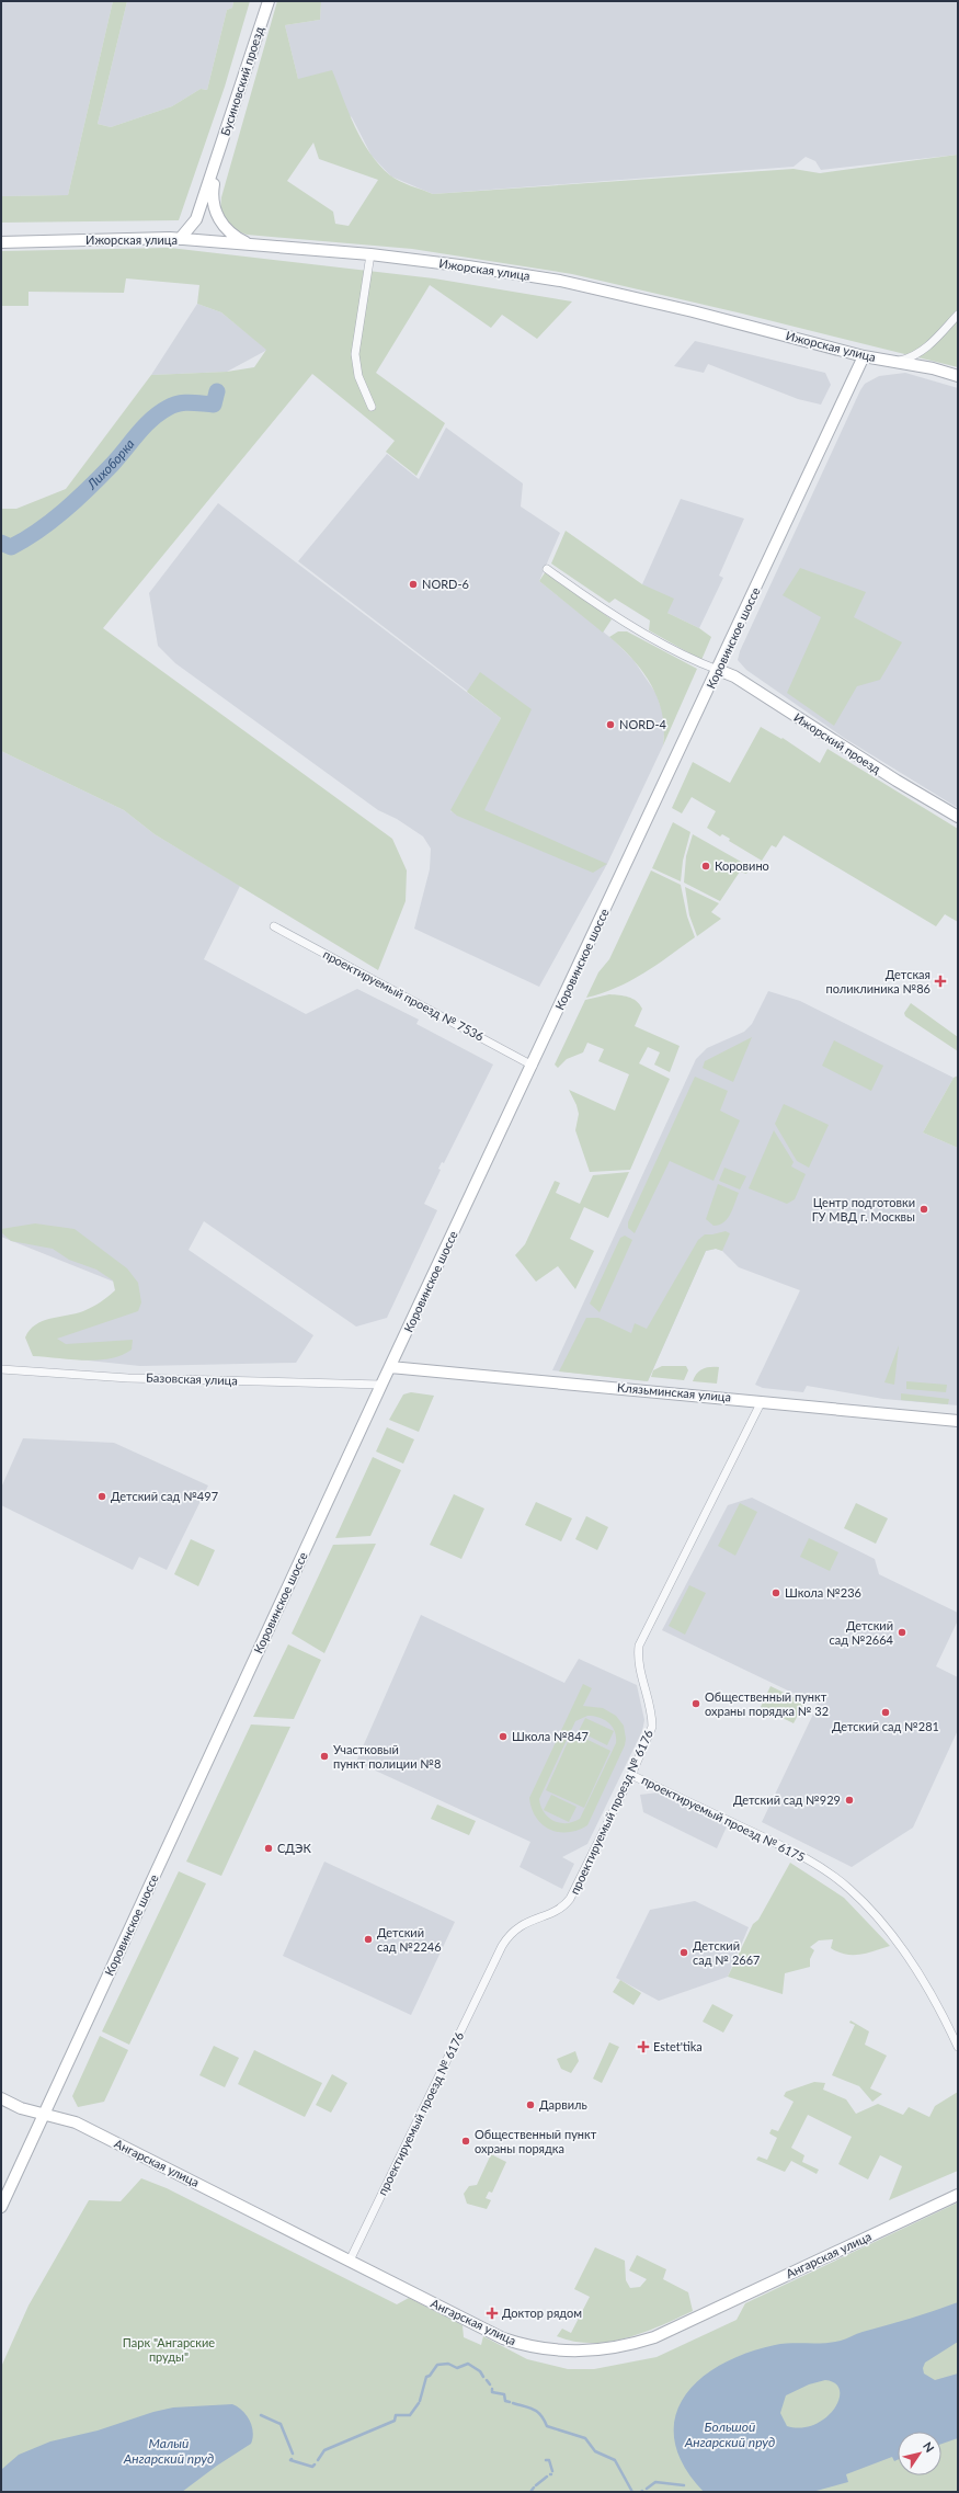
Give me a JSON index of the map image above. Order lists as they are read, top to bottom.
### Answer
{
  "streets": {
    "main road": [
      "Бусиновский проезд",
      "Ижорская улица",
      "Коровинское шоссе",
      "Ижорский проезд",
      "Клязьминская улица",
      "Ангарская улица"
    ],
    "street": [
      "проектируемый проезд № 7536",
      "Базовская улица",
      "проектируемый проезд № 6176",
      "проектируемый проезд № 6175"
    ]
  },
  "crossings": [
    ["Ижорская улица", "Коровинское шоссе"],
    ["Коровинское шоссе", "Ижорский проезд"],
    ["Коровинское шоссе", "проектируемый проезд № 7536"],
    ["Коровинское шоссе", "Базовская улица"],
    ["Коровинское шоссе", "Клязьминская улица"],
    ["Коровинское шоссе", "Ангарская улица"],
    ["Клязьминская улица", "проектируемый проезд № 6176"],
    ["проектируемый проезд № 6176", "проектируемый проезд № 6175"],
    ["проектируемый проезд № 6176", "Ангарская улица"]
  ],
  "water": ["Лихоборка", "Большой Ангарский пруд", "Малый Ангарский пруд"],
  "parks": ["Парк \"Ангарские пруды\""],
  "places": {
    "other": [
      "NORD-6",
      "NORD-4",
      "Коровино",
      "Центр подготовки ГУ МВД г. Москвы",
      "Детский сад №497",
      "Школа №236",
      "Детский сад №2664",
      "Общественный пункт охраны порядка № 32",
      "Детский сад №281",
      "Школа №847",
      "Участковый пункт полиции №8",
      "Детский сад №929",
      "СДЭК",
      "Детский сад №2246",
      "Детский сад № 2667",
      "Дарвиль",
      "Общественный пункт охраны порядка"
    ],
    "health": ["Детская поликлиника №86", "Estet'tika", "Доктор рядом"]
  },
  "north": "top right"
}
